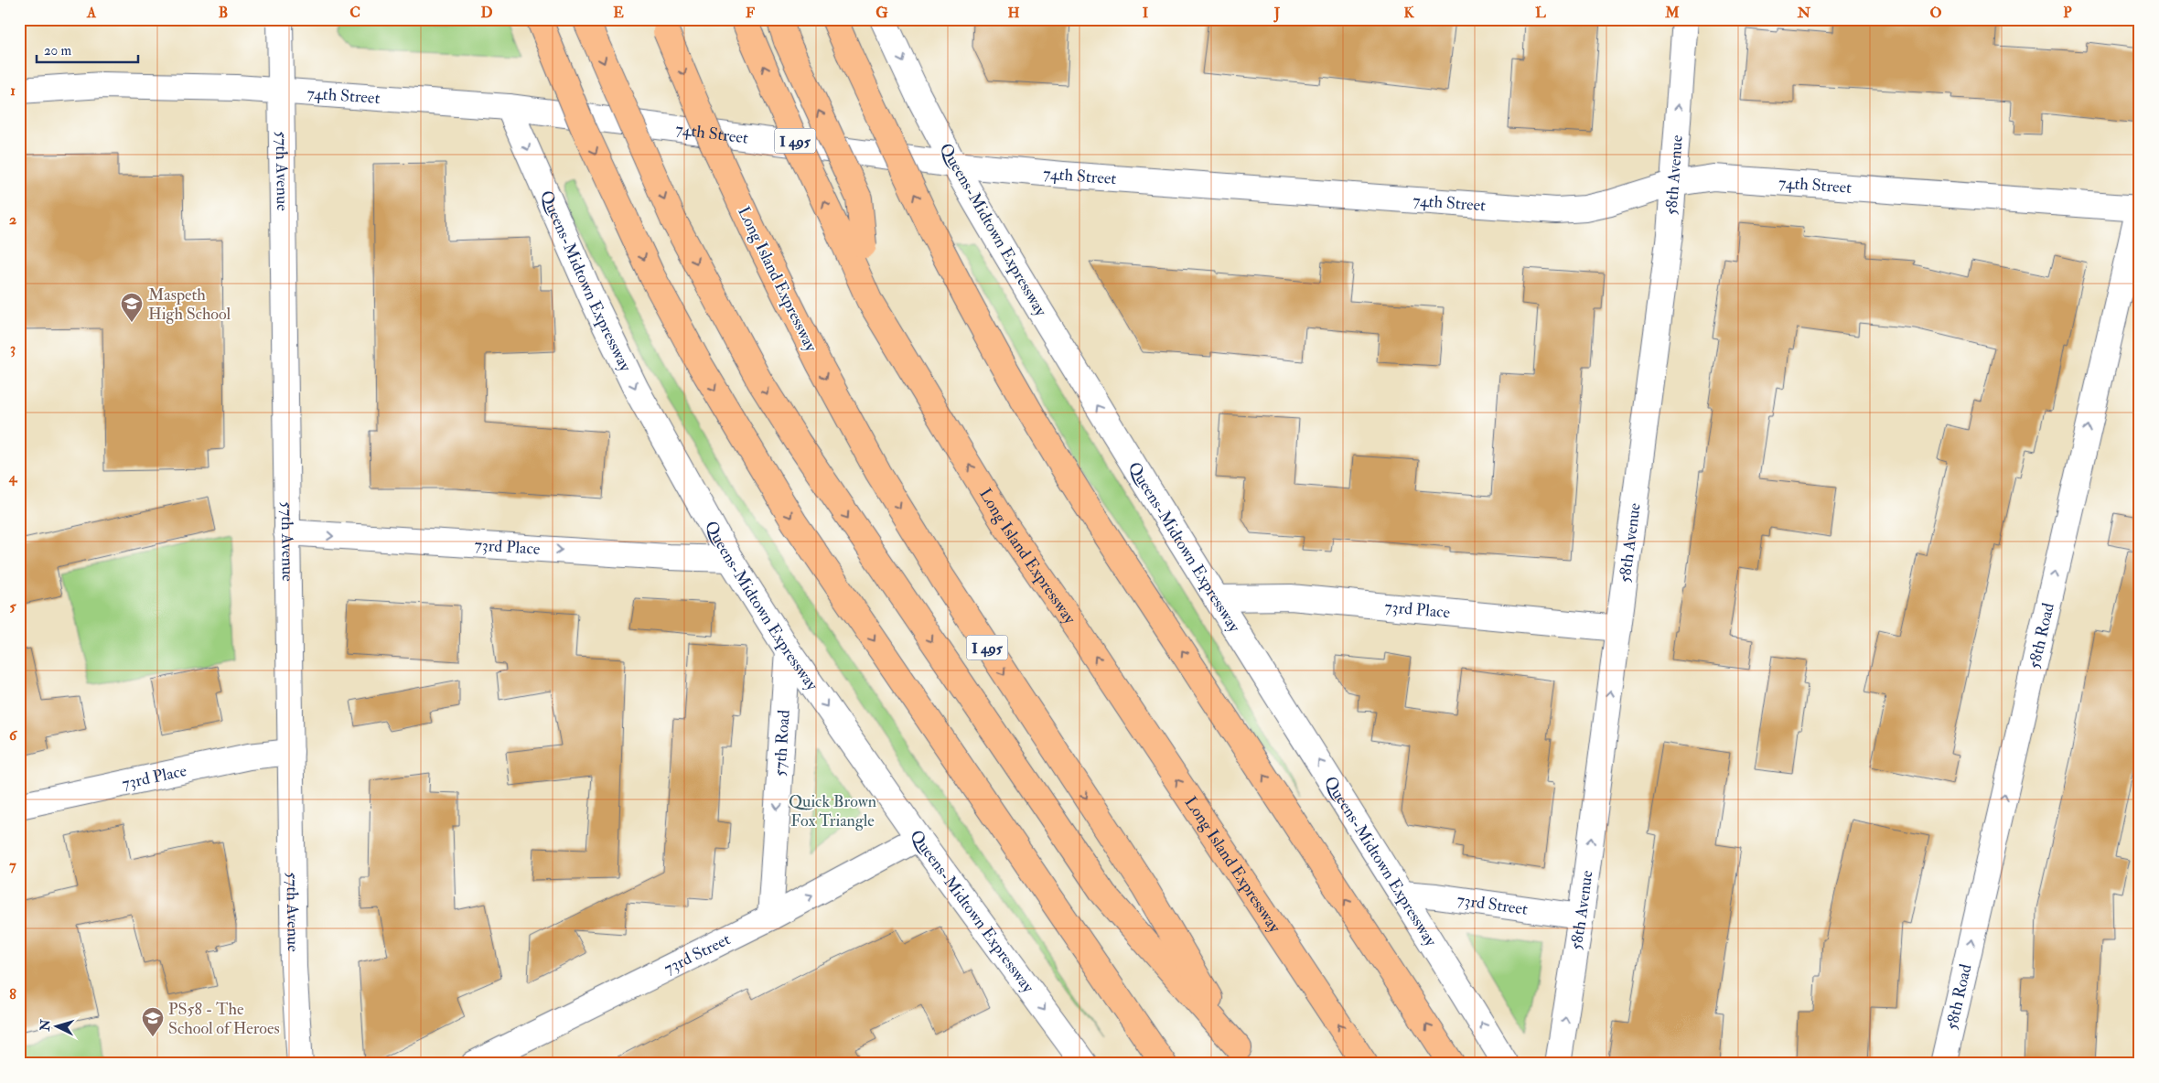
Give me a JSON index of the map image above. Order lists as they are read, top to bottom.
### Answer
{
  "streets": {
    "highway": ["I 495", "Long Island Expressway"],
    "street": [
      "74th Street",
      "57th Avenue",
      "58th Avenue",
      "Queens-Midtown Expressway",
      "73rd Place",
      "58th Road",
      "57th Road",
      "73rd Street"
    ]
  },
  "crossings": [
    ["74th Street", "57th Avenue"],
    ["74th Street", "58th Avenue"],
    ["74th Street", "Queens-Midtown Expressway"],
    ["74th Street", "58th Road"],
    ["57th Avenue", "73rd Place"],
    ["58th Avenue", "73rd Place"],
    ["58th Avenue", "73rd Street"],
    ["Queens-Midtown Expressway", "73rd Place"],
    ["Queens-Midtown Expressway", "57th Road"],
    ["Queens-Midtown Expressway", "73rd Street"],
    ["57th Road", "73rd Street"]
  ],
  "one_way": [
    "58th Avenue",
    "73rd Place",
    "58th Road",
    "57th Road"
  ],
  "parks": ["Quick Brown Fox Triangle"],
  "places": {
    "school or university": ["Maspeth High School", "PS58 - The School of Heroes"]
  },
  "scale_bar": "20 m",
  "north": "left",
  "grid": {
    "columns": [
      "A",
      "B",
      "C",
      "D",
      "E",
      "F",
      "G",
      "H",
      "I",
      "J",
      "K",
      "L",
      "M",
      "N",
      "O",
      "P"
    ],
    "rows": [
      "1",
      "2",
      "3",
      "4",
      "5",
      "6",
      "7",
      "8"
    ]
  }
}
